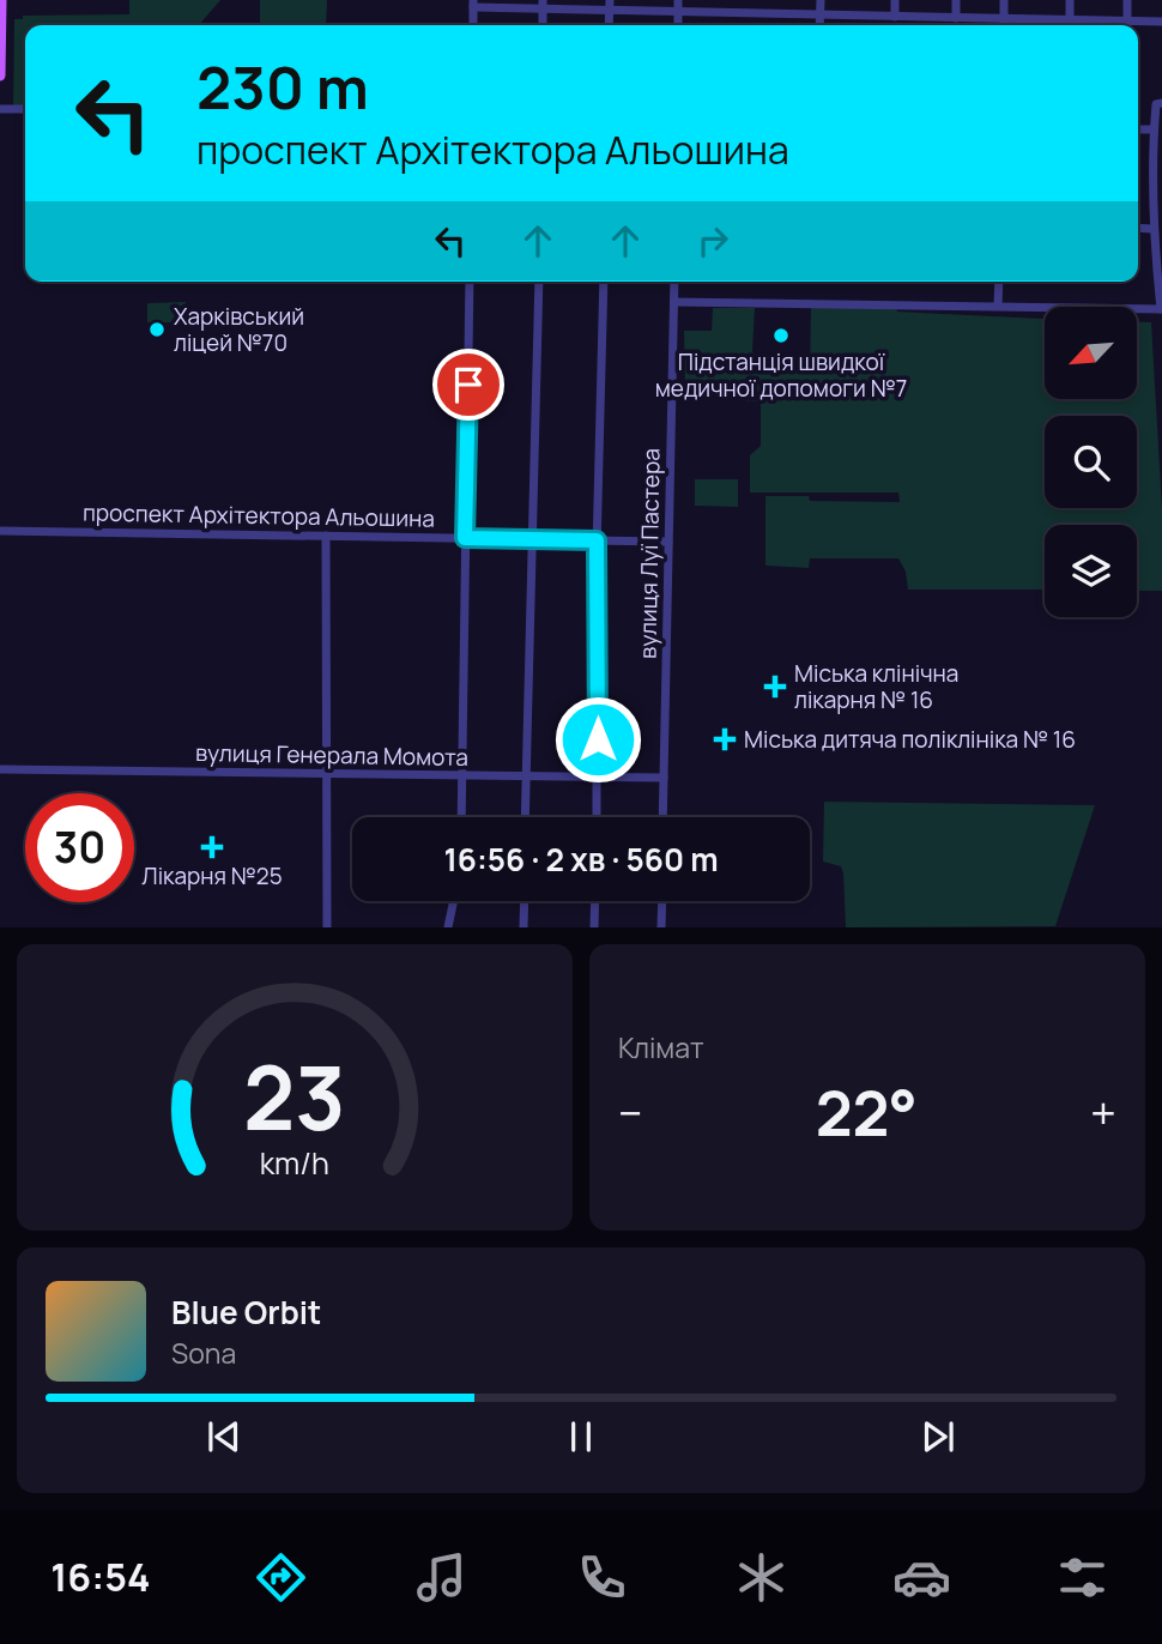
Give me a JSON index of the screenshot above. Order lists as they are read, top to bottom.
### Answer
{
  "streets": {
    "street": ["проспект Архітектора Альошина", "вулиця Луї Пастера", "вулиця Генерала Момота"]
  },
  "crossings": [
    ["проспект Архітектора Альошина", "вулиця Луї Пастера"],
    ["вулиця Луї Пастера", "вулиця Генерала Момота"]
  ],
  "places": {
    "other": ["Харківський ліцей №70", "Підстанція швидкої медичної допомоги №7"],
    "health": ["Міська клінічна лікарня № 16", "Міська дитяча поліклініка № 16", "Лікарня №25"]
  },
  "north": "bottom left",
  "page": {
    "turn": ["230 m", "проспект Архітектора Альошина"],
    "limit": "30",
    "trip": "16:56 · 2 хв · 560 m",
    "tile": "Клімат",
    "heat": ["−", "22°", "+"],
    "song": ["Blue Orbit", "Sona"],
    "tabs": "16:54",
    "gauge": ["23", "km/h"]
  }
}
